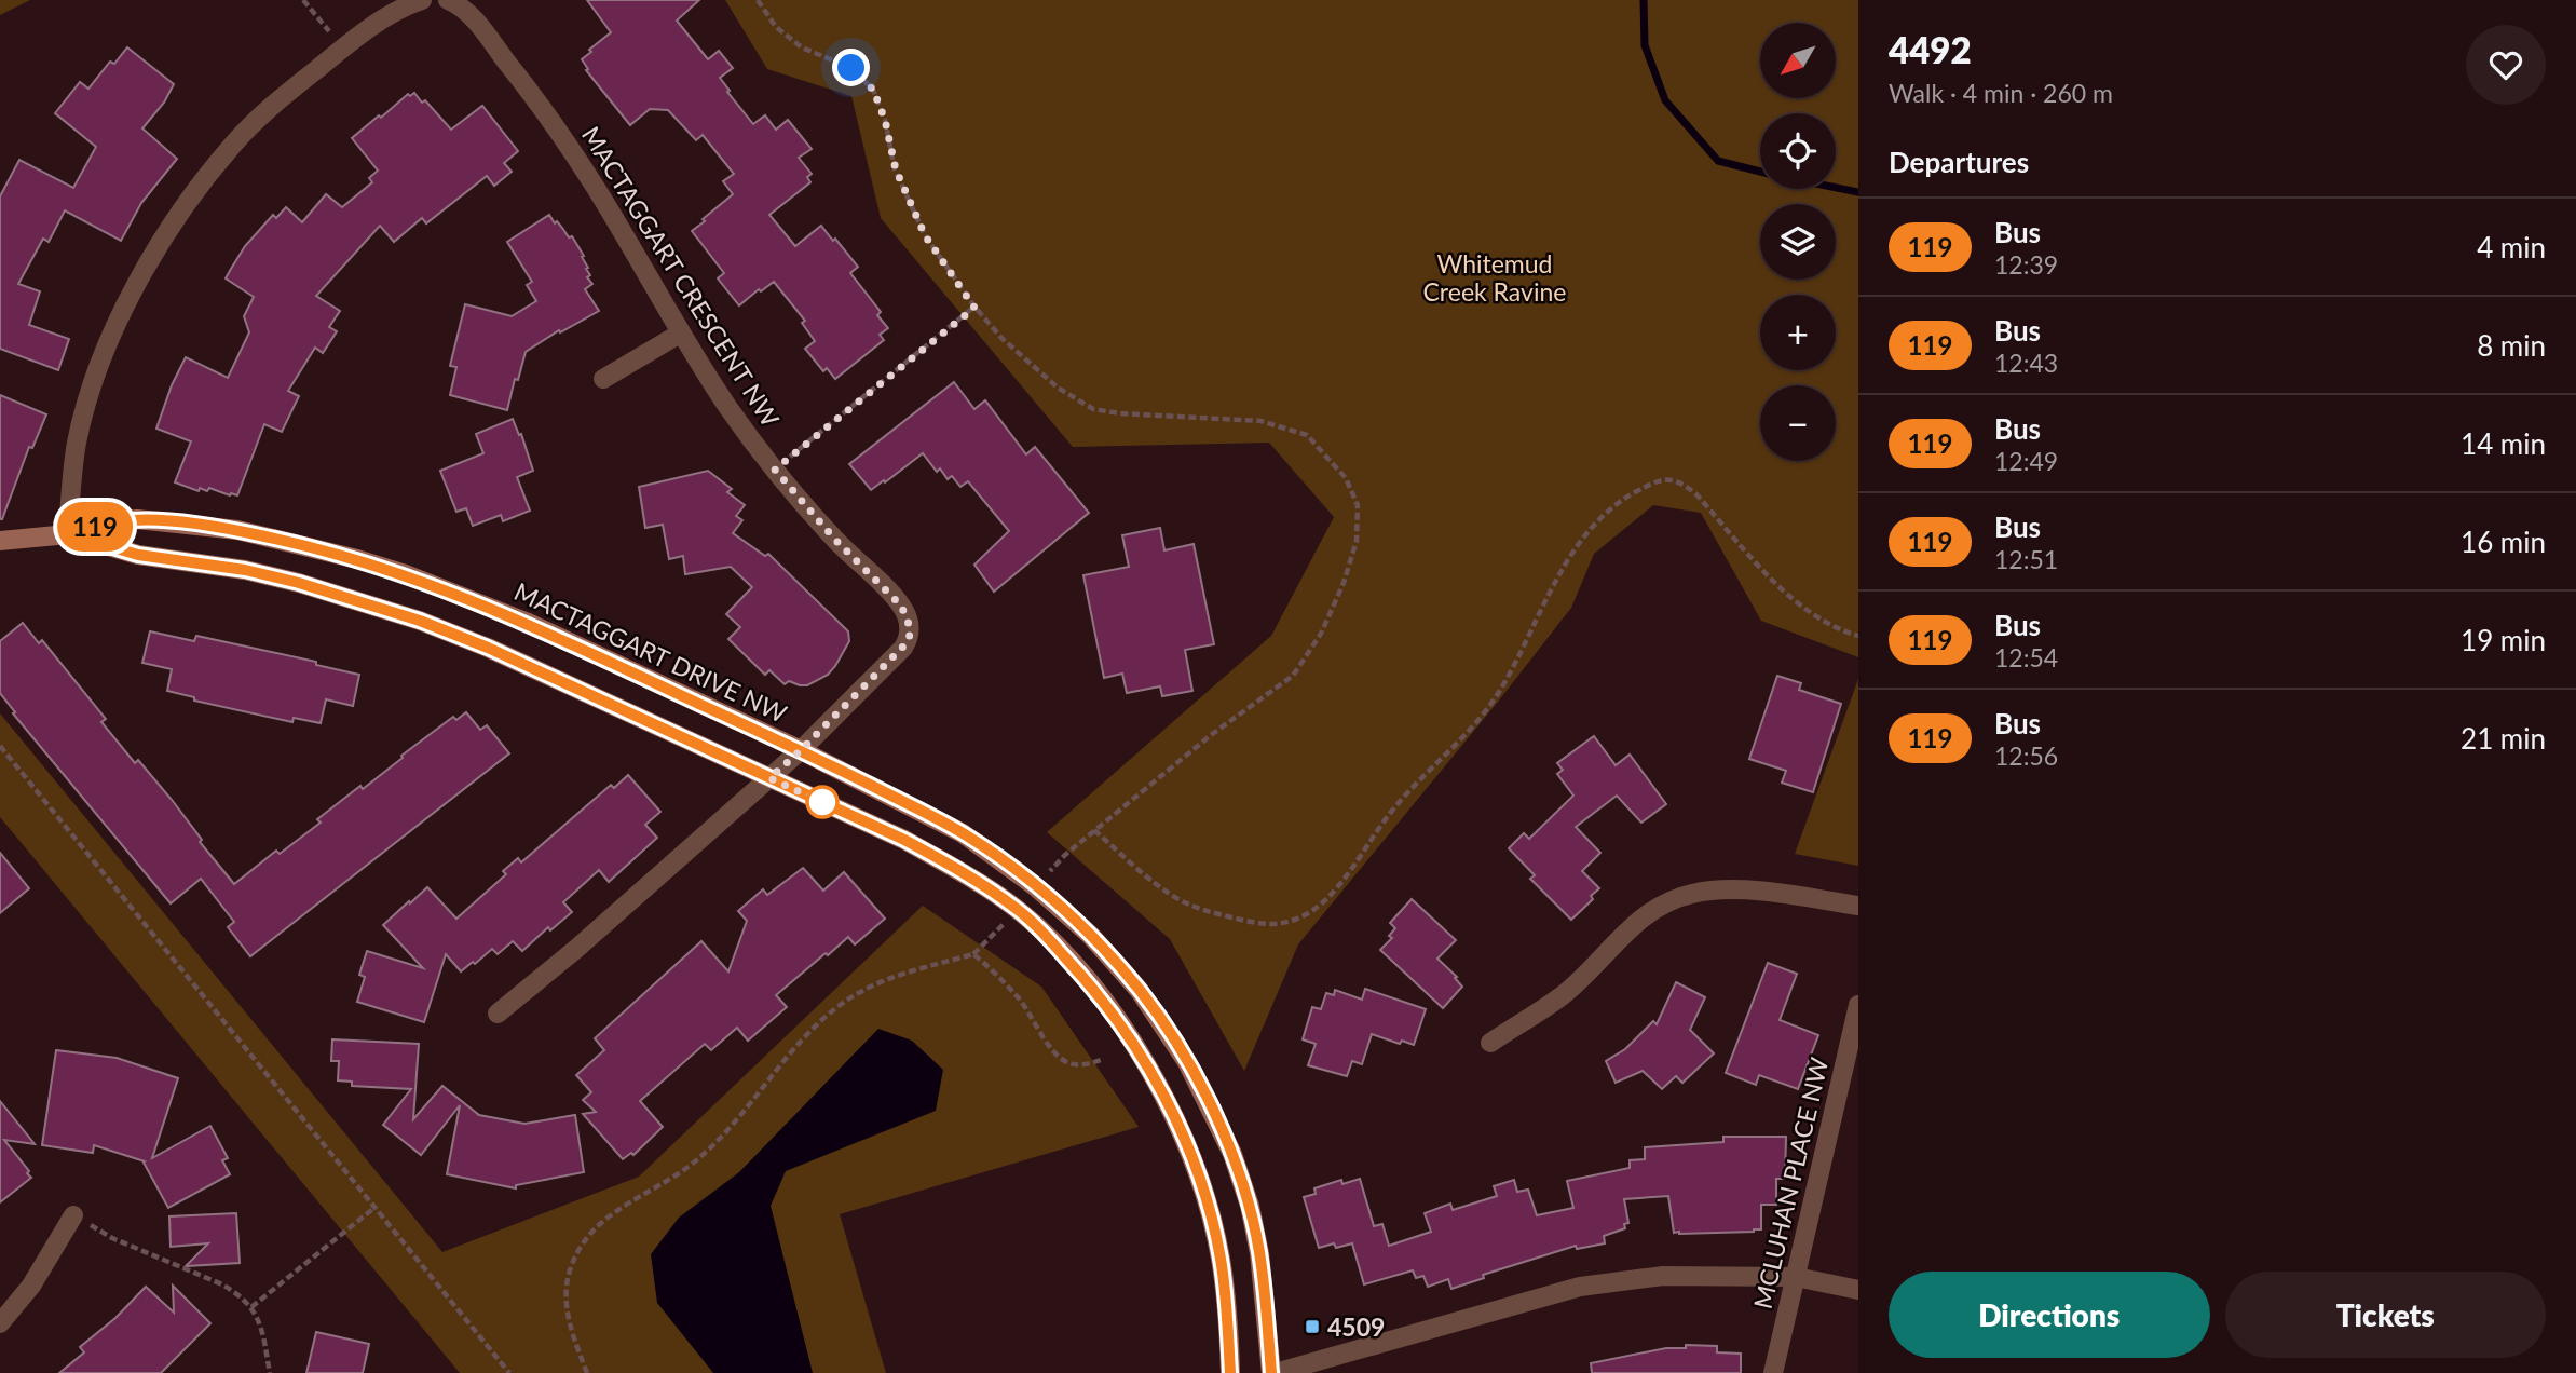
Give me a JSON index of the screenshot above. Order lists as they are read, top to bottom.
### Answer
{
  "streets": {
    "street": ["MACTAGGART CRESCENT NW", "MACTAGGART DRIVE NW", "MCLUHAN PLACE NW"]
  },
  "crossings": [
    ["MACTAGGART CRESCENT NW", "MACTAGGART DRIVE NW"]
  ],
  "parks": ["Whitemud Creek Ravine"],
  "places": {
    "transit": ["4509"]
  },
  "lines": ["bus line 119"],
  "north": "bottom left",
  "page": {
    "on_map": "119",
    "heading": [
      ["4492", "Walk · 4 min · 260 m"],
      "Departures"
    ],
    "map_buttons": ["+", "−"],
    "list": [
      {
        "mark": "119",
        "name": "Bus",
        "note": "12:39",
        "value": "4 min"
      },
      {
        "mark": "119",
        "name": "Bus",
        "note": "12:43",
        "value": "8 min"
      },
      {
        "mark": "119",
        "name": "Bus",
        "note": "12:49",
        "value": "14 min"
      },
      {
        "mark": "119",
        "name": "Bus",
        "note": "12:51",
        "value": "16 min"
      },
      {
        "mark": "119",
        "name": "Bus",
        "note": "12:54",
        "value": "19 min"
      },
      {
        "mark": "119",
        "name": "Bus",
        "note": "12:56",
        "value": "21 min"
      }
    ],
    "buttons": ["Directions", "Tickets"]
  }
}
